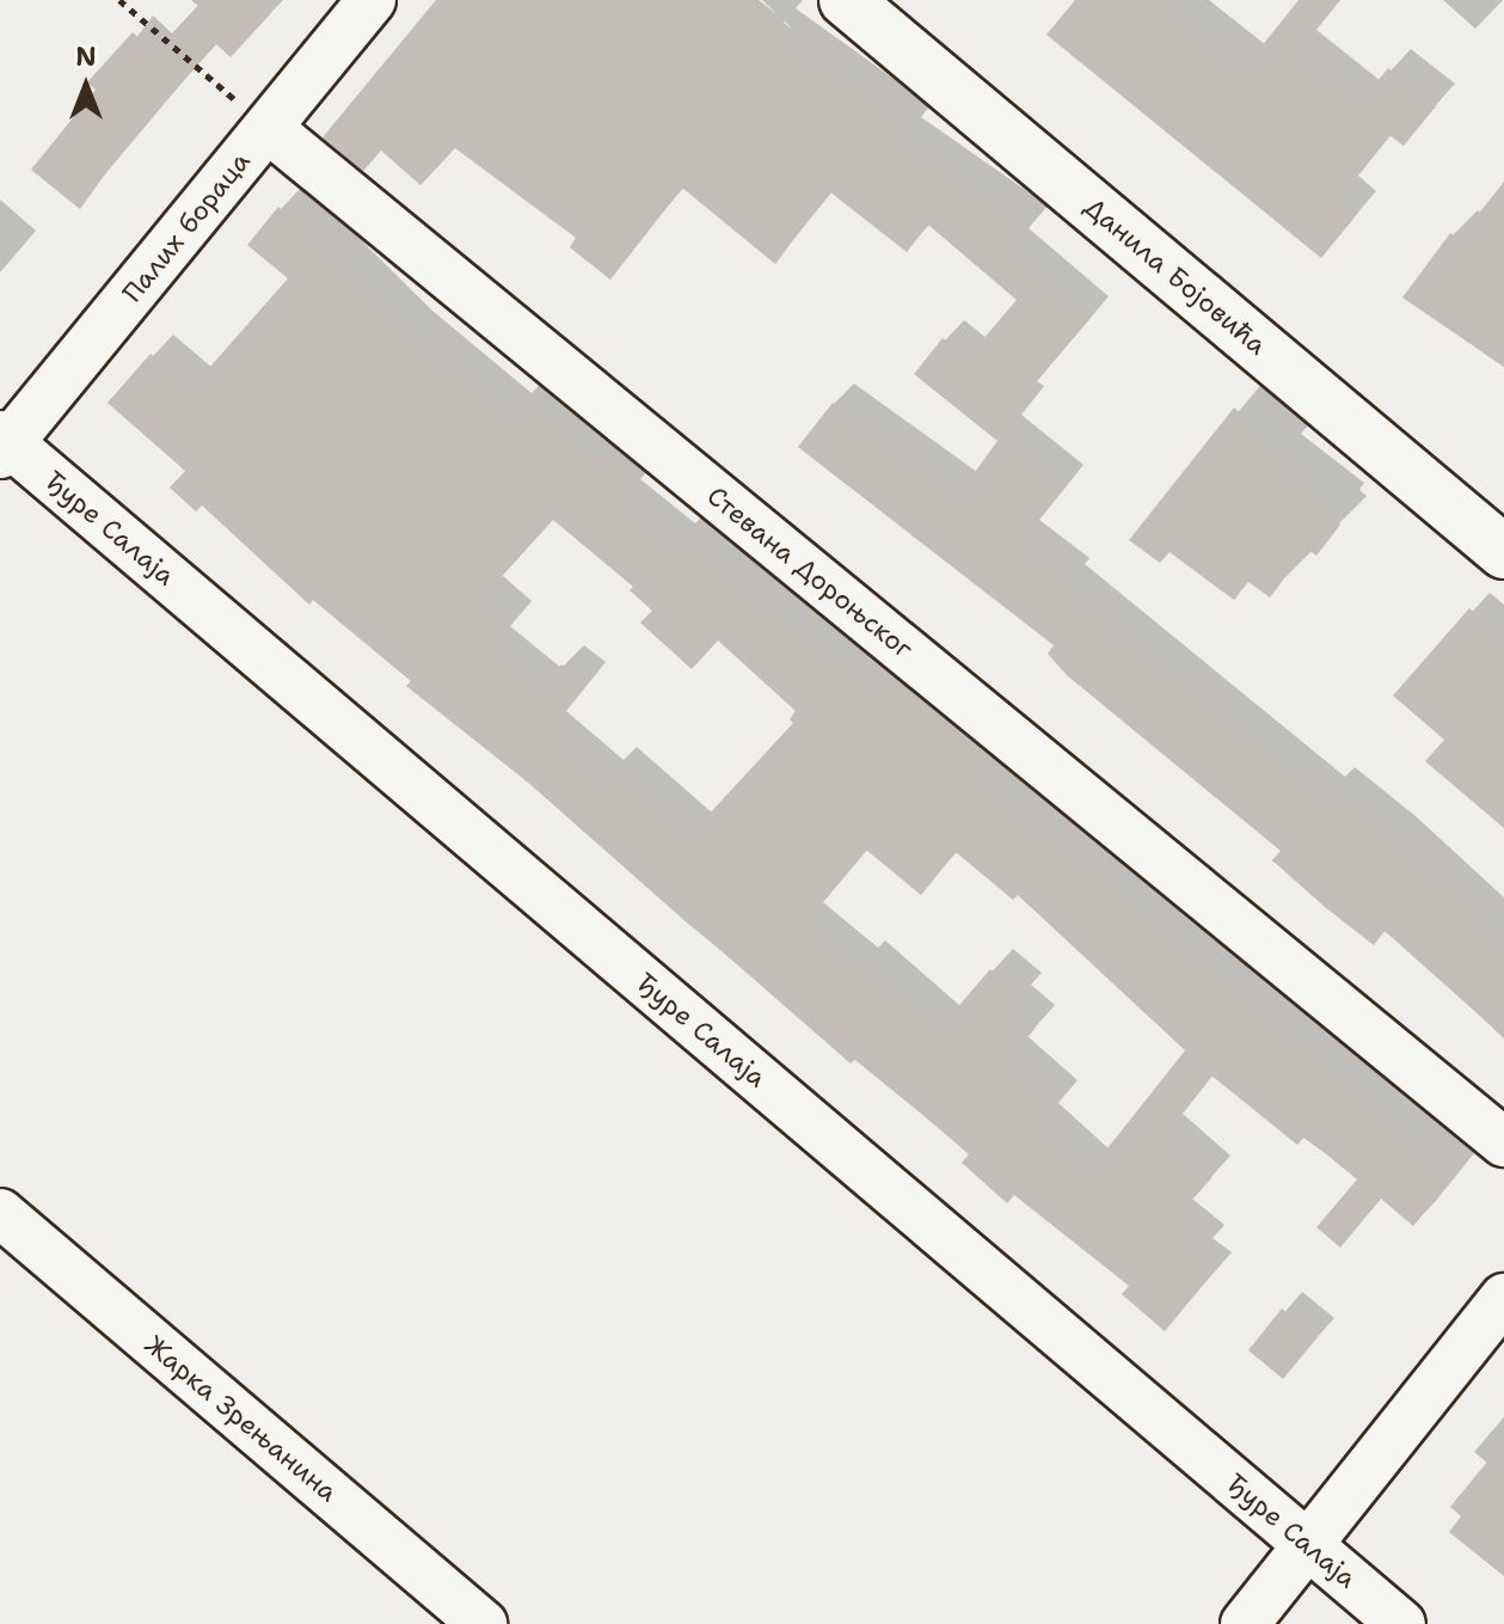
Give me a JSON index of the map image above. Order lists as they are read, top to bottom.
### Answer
{
  "streets": {
    "main road": ["Данила Бојовића"],
    "street": [
      "Палих бораца",
      "Ђуре Салаја",
      "Стевана Дороњског",
      "Жарка Зрењанина"
    ]
  },
  "crossings": [
    ["Палих бораца", "Ђуре Салаја"],
    ["Палих бораца", "Стевана Дороњског"]
  ],
  "north": "top"
}
